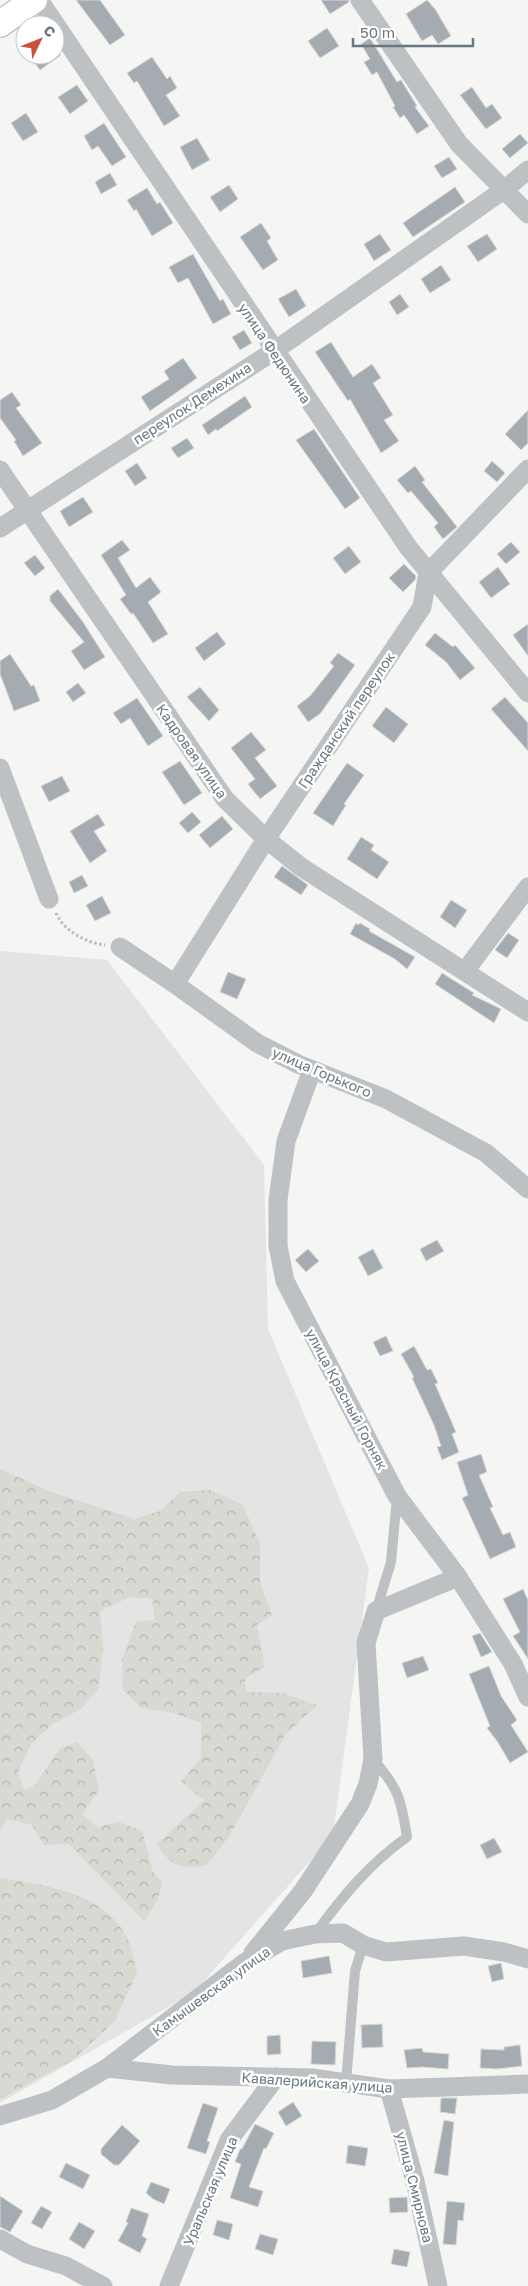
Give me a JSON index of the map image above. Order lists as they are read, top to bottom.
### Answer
{
  "streets": {
    "street": [
      "улица Федюнина",
      "переулок Демехина",
      "Гражданский переулок",
      "Кадровая улица",
      "улица Горького",
      "улица Красный Горняк",
      "Камышевская улица",
      "Кавалерийская улица",
      "улица Смирнова",
      "Уральская улица"
    ]
  },
  "crossings": [
    ["улица Федюнина", "переулок Демехина"],
    ["улица Федюнина", "Гражданский переулок"],
    ["переулок Демехина", "Кадровая улица"],
    ["Гражданский переулок", "Кадровая улица"],
    ["Гражданский переулок", "улица Горького"],
    ["улица Горького", "улица Красный Горняк"],
    ["Камышевская улица", "Кавалерийская улица"],
    ["Кавалерийская улица", "улица Смирнова"],
    ["Кавалерийская улица", "Уральская улица"]
  ],
  "scale_bar": "50 m",
  "north": "top right"
}
